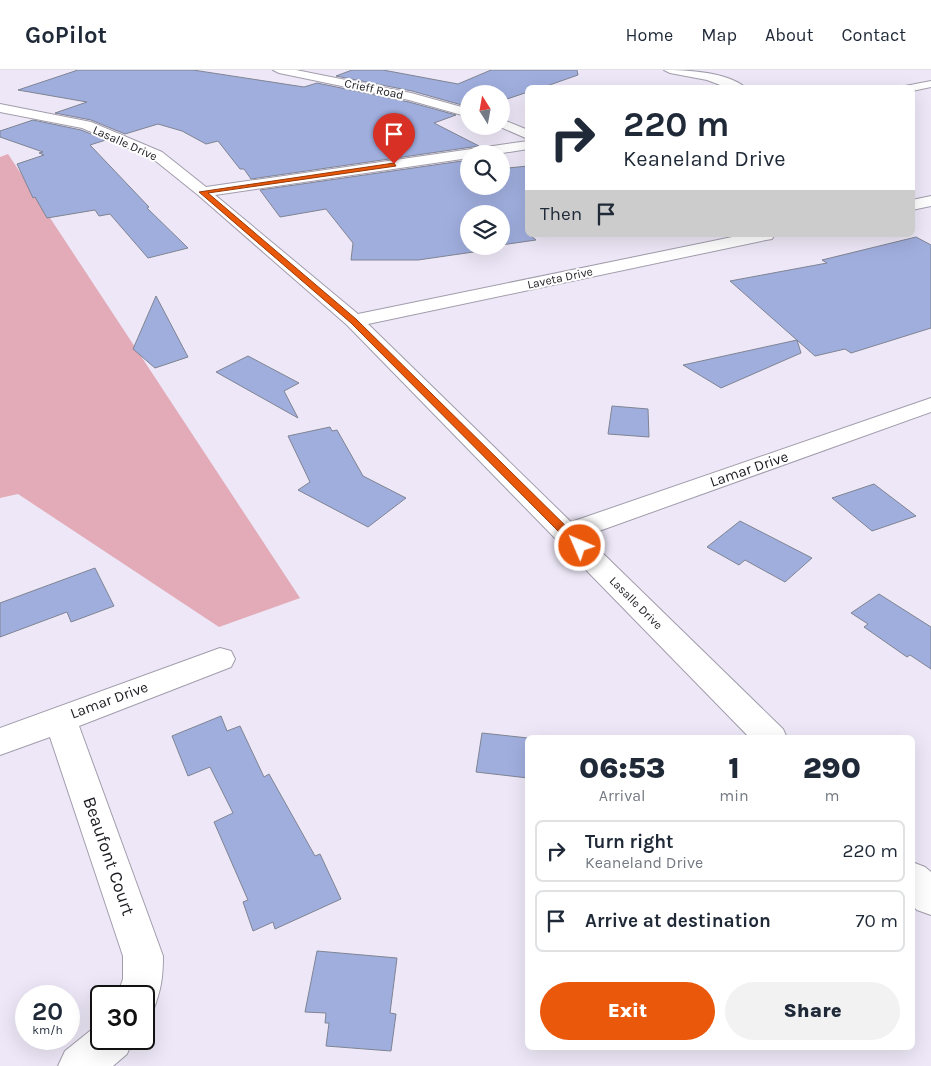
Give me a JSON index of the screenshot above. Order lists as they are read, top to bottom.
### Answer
{
  "streets": {
    "street": [
      "Crieff Road",
      "Lasalle Drive",
      "Laveta Drive",
      "Lamar Drive",
      "Beaufont Court"
    ]
  },
  "crossings": [
    ["Lasalle Drive", "Laveta Drive"],
    ["Lasalle Drive", "Lamar Drive"],
    ["Lamar Drive", "Beaufont Court"]
  ],
  "north": "top",
  "page": {
    "header": "GoPilot",
    "nav": [
      "Home",
      "Map",
      "About",
      "Contact"
    ],
    "turn": ["220 m", "Keaneland Drive"],
    "then": "Then",
    "eta": [
      "06:53",
      "Arrival",
      "1",
      "min",
      "290",
      "m"
    ],
    "list": [
      {
        "name": "Turn right",
        "note": "Keaneland Drive",
        "value": "220 m"
      },
      {
        "name": "Arrive at destination",
        "value": "70 m"
      }
    ],
    "buttons": ["Exit", "Share"],
    "speed": "20 km/h",
    "limit": "30"
  }
}
